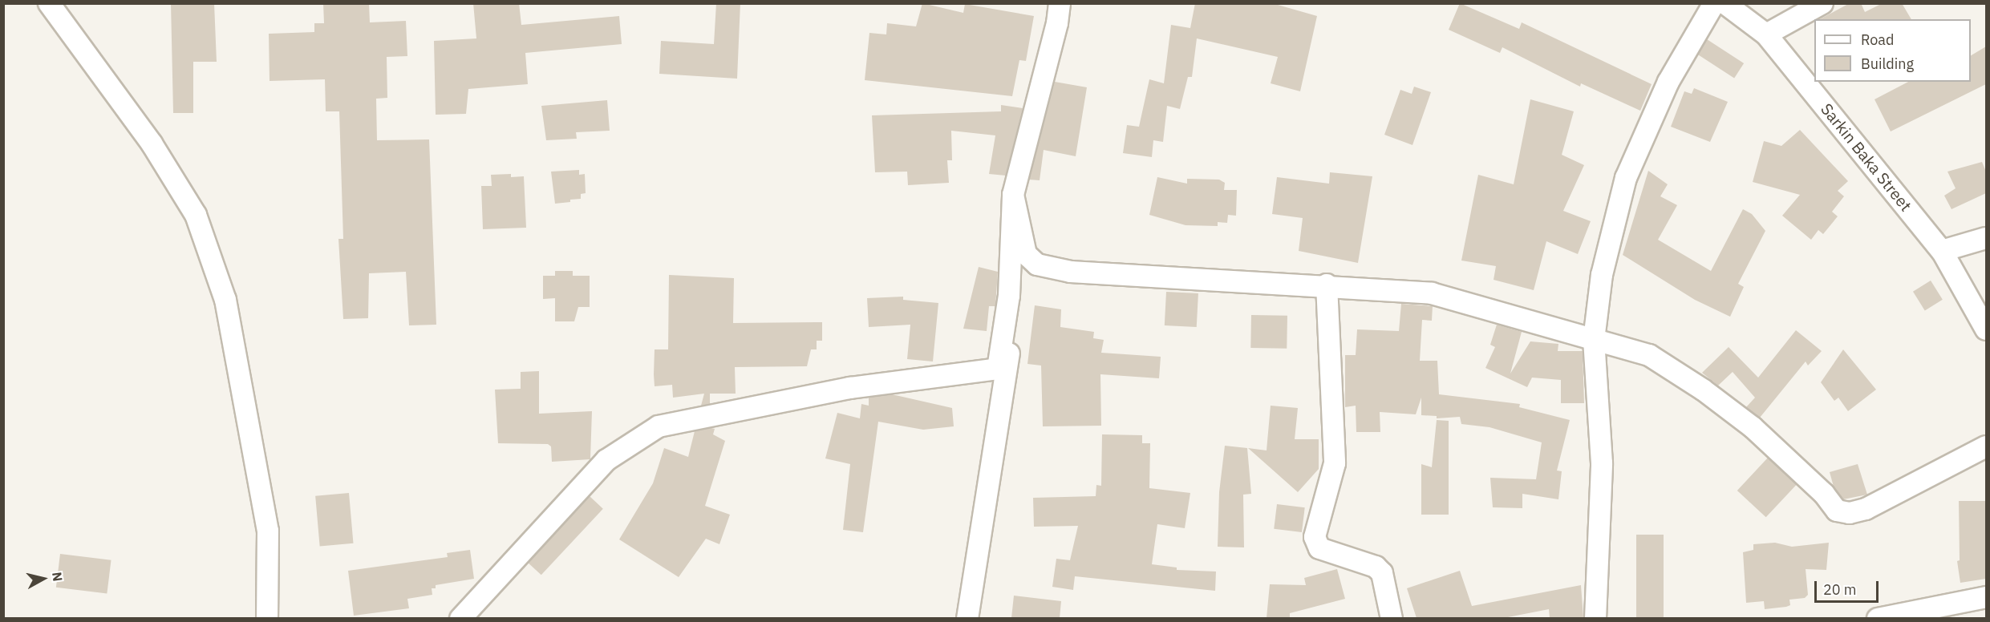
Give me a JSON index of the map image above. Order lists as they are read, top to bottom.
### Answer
{
  "streets": {
    "street": ["Sarkin Baka Street"]
  },
  "legend": ["Road", "Building"],
  "scale_bar": "20 m",
  "north": "right"
}
